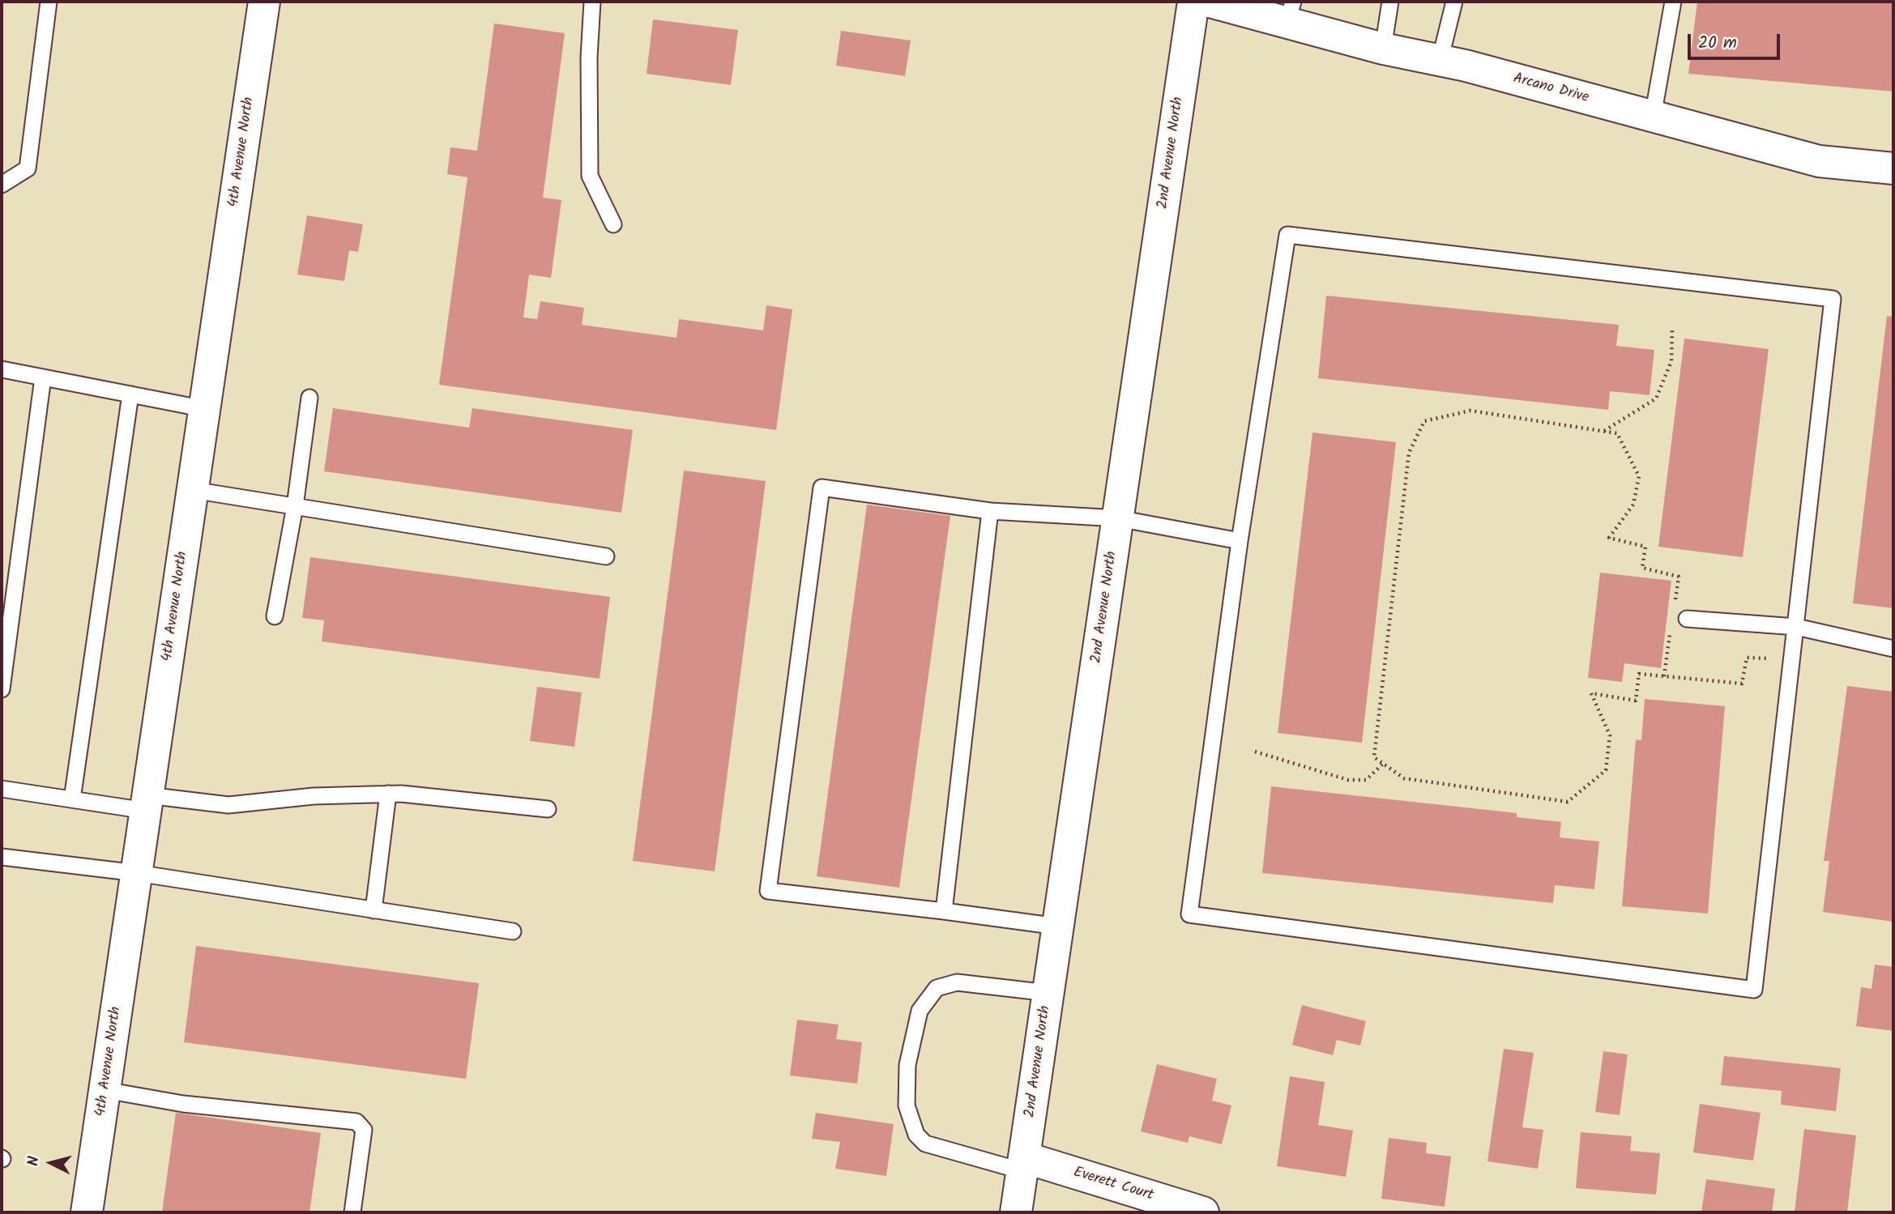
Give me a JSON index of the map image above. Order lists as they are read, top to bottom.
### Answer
{
  "streets": {
    "street": [
      "Arcano Drive",
      "4th Avenue North",
      "2nd Avenue North",
      "Everett Court"
    ]
  },
  "crossings": [
    ["2nd Avenue North", "Everett Court"]
  ],
  "scale_bar": "20 m",
  "north": "left"
}
